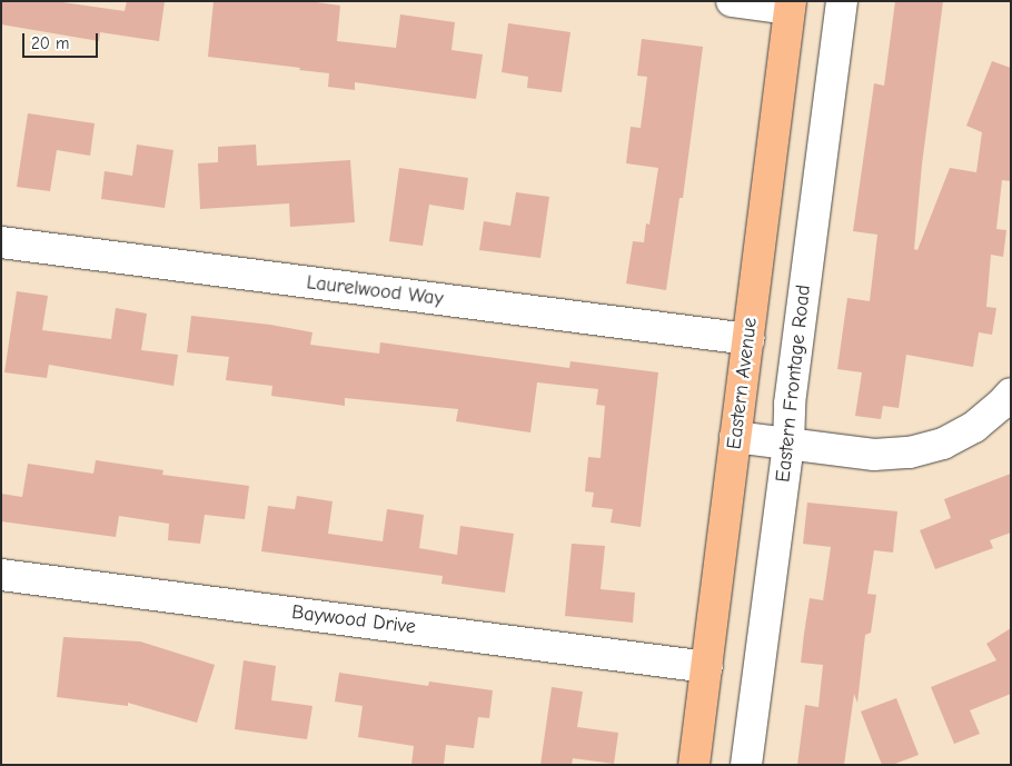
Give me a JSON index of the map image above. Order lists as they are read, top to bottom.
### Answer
{
  "streets": {
    "main road": ["Eastern Avenue"],
    "street": ["Laurelwood Way", "Eastern Frontage Road", "Baywood Drive"]
  },
  "crossings": [
    ["Laurelwood Way", "Eastern Avenue"],
    ["Eastern Avenue", "Baywood Drive"]
  ],
  "scale_bar": "20 m"
}
